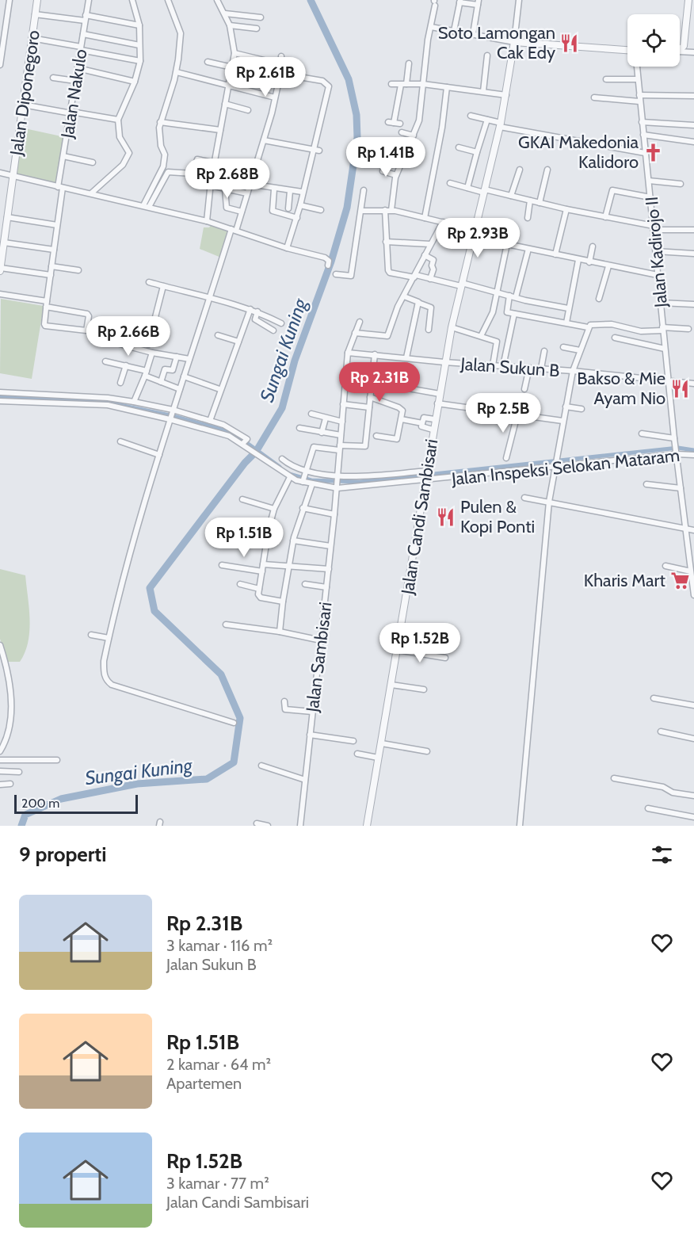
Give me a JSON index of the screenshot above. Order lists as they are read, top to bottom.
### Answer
{
  "streets": {
    "street": [
      "Jalan Diponegoro",
      "Jalan Nakulo",
      "Jalan Kadirojo II",
      "Jalan Sukun B",
      "Jalan Inspeksi Selokan Mataram",
      "Jalan Candi Sambisari",
      "Jalan Sambisari"
    ]
  },
  "crossings": [
    ["Jalan Kadirojo II", "Jalan Sukun B"],
    ["Jalan Kadirojo II", "Jalan Inspeksi Selokan Mataram"],
    ["Jalan Sukun B", "Jalan Candi Sambisari"],
    ["Jalan Inspeksi Selokan Mataram", "Jalan Candi Sambisari"],
    ["Jalan Inspeksi Selokan Mataram", "Jalan Sambisari"]
  ],
  "water": ["Sungai Kuning"],
  "places": {
    "restaurant": ["Soto Lamongan Cak Edy", "Bakso & Mie Ayam Nio", "Pulen & Kopi Ponti"],
    "church": ["GKAI Makedonia Kalidoro"],
    "supermarket": ["Kharis Mart"]
  },
  "scale_bar": "200 m",
  "page": {
    "price": [
      "Rp 2.61B",
      "Rp 1.41B",
      "Rp 2.68B",
      "Rp 2.93B",
      "Rp 2.66B",
      "Rp 2.31B",
      "Rp 2.5B",
      "Rp 1.51B",
      "Rp 1.52B"
    ],
    "scale": "200 m",
    "heading": "9 properti",
    "list": [
      {
        "name": "Rp 2.31B",
        "note": "3 kamar · 116 m² · Jalan Sukun B"
      },
      {
        "name": "Rp 1.51B",
        "note": "2 kamar · 64 m² · Apartemen"
      },
      {
        "name": "Rp 1.52B",
        "note": "3 kamar · 77 m² · Jalan Candi Sambisari"
      }
    ]
  }
}
